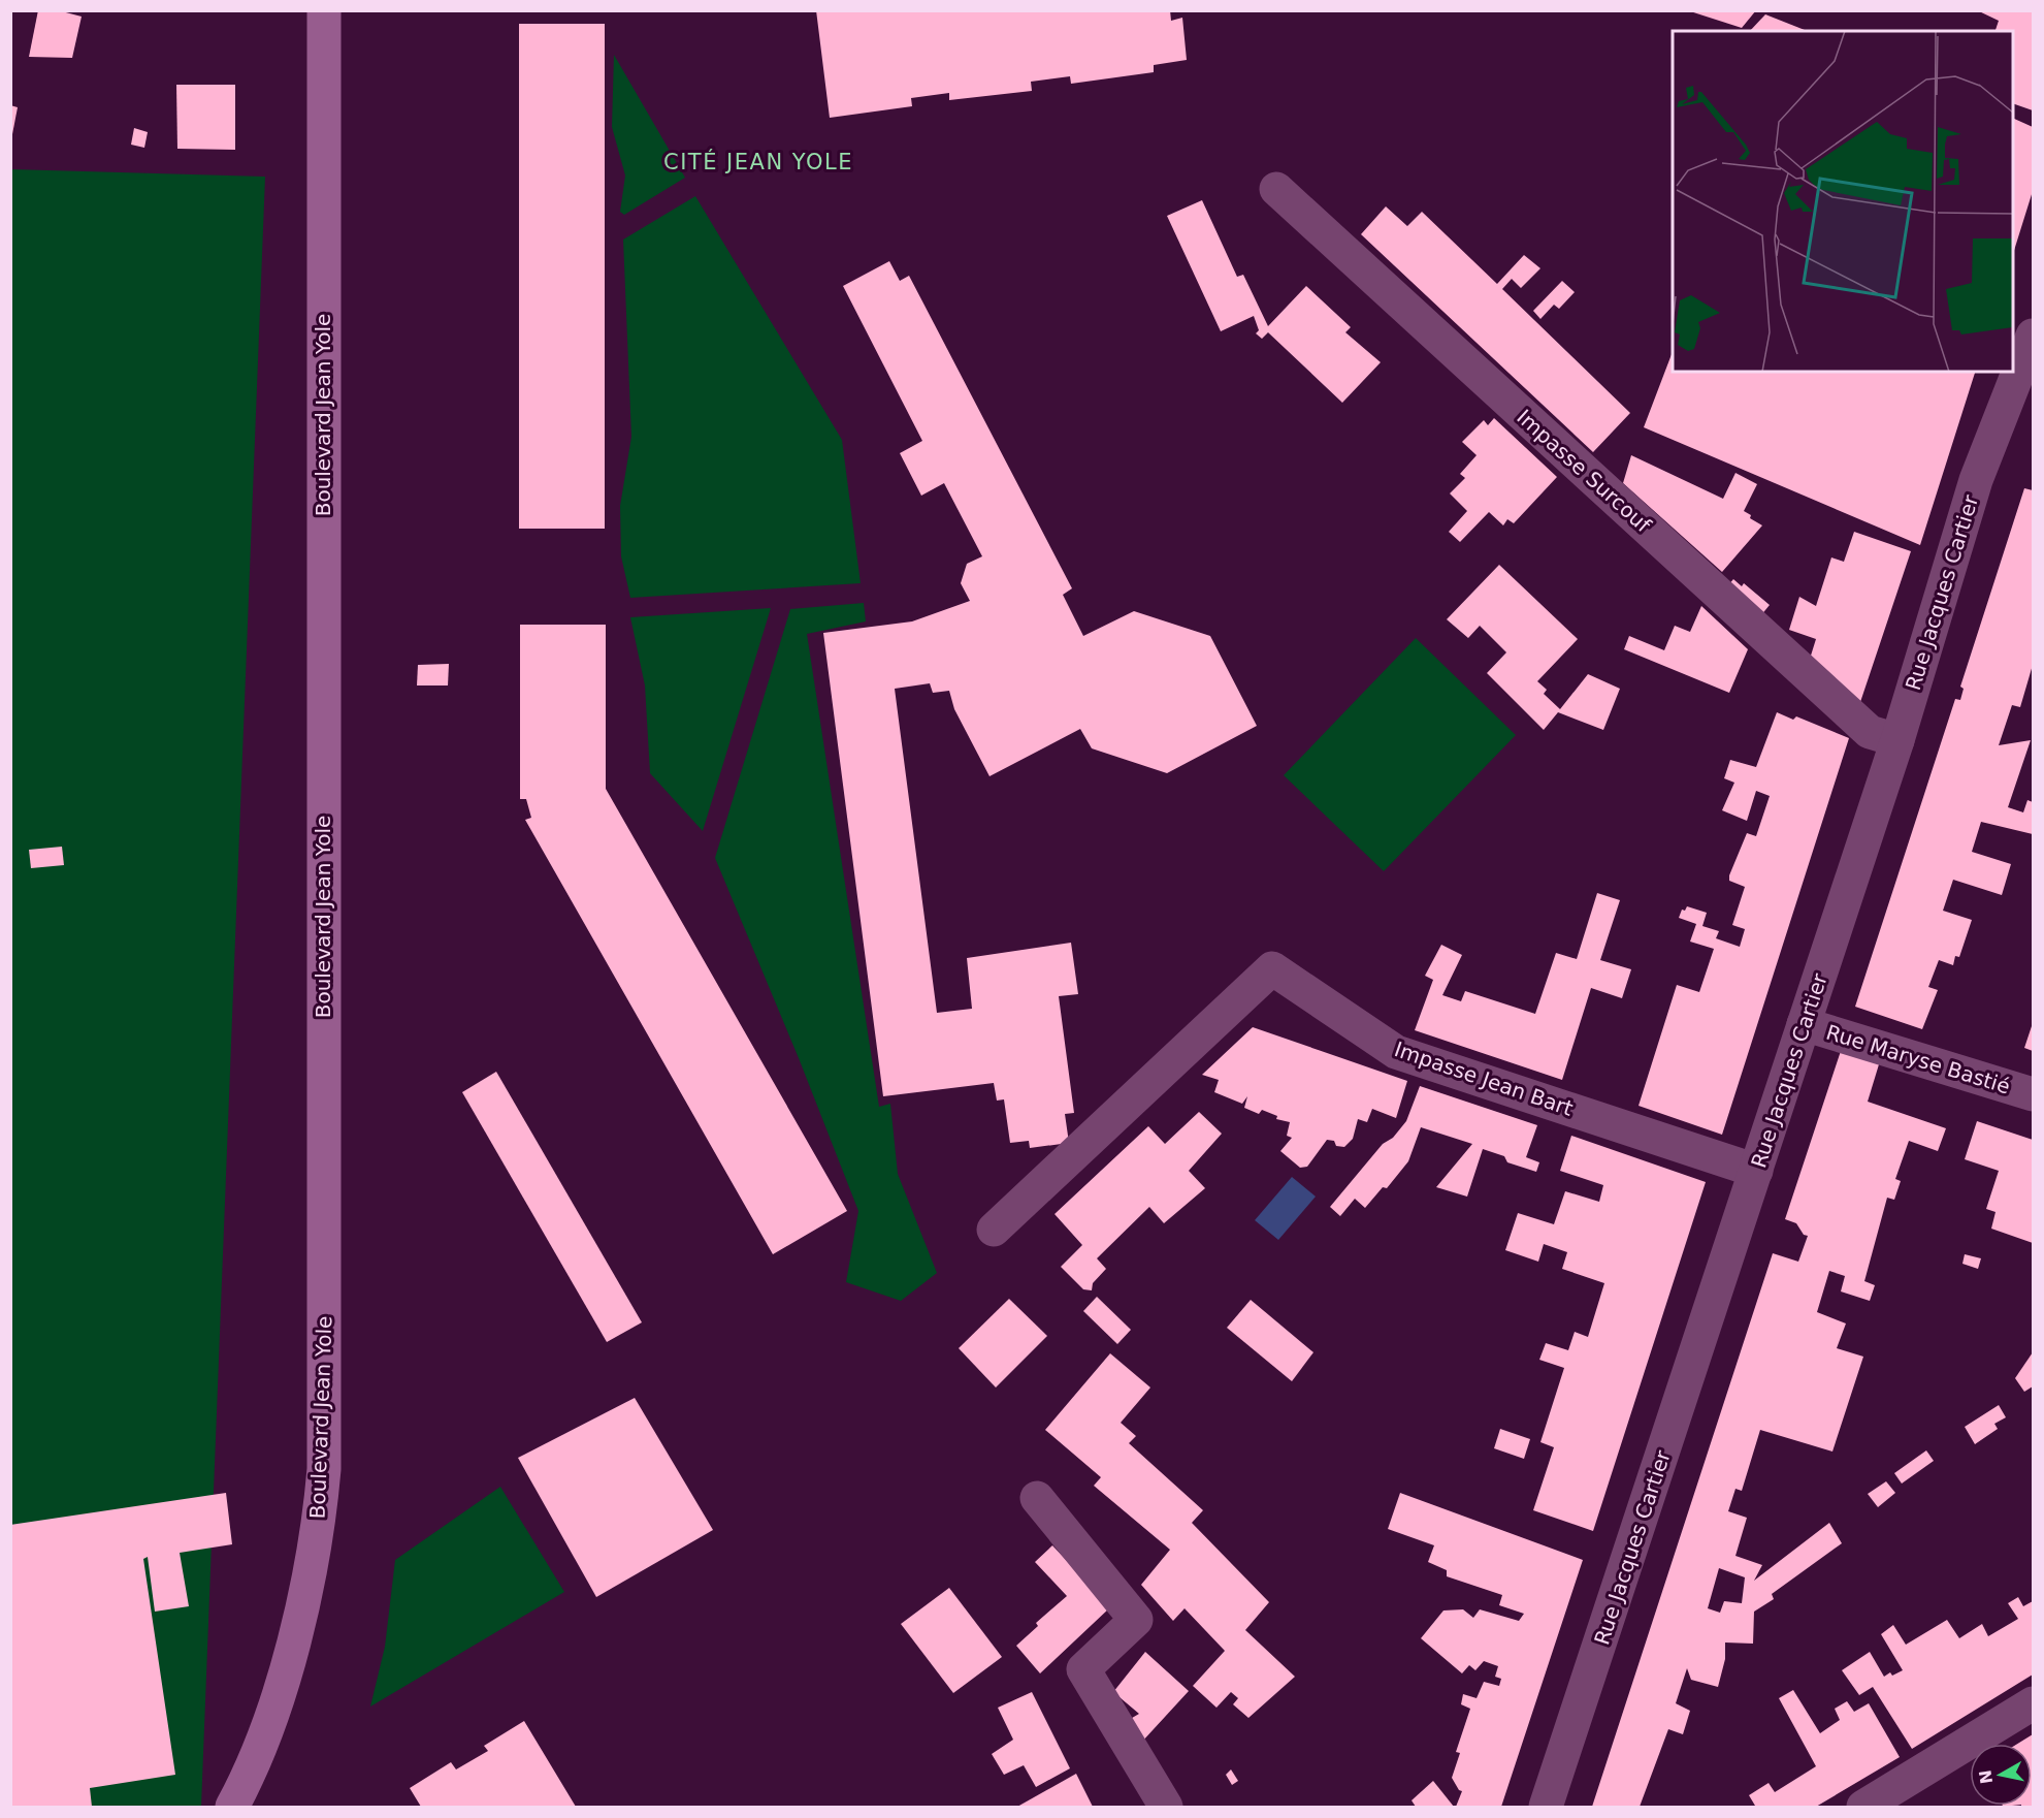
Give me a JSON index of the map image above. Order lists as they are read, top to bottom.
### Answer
{
  "streets": {
    "main road": ["Boulevard Jean Yole"],
    "street": [
      "Impasse Surcouf",
      "Rue Jacques Cartier",
      "Rue Maryse Bastié",
      "Impasse Jean Bart"
    ]
  },
  "crossings": [
    ["Impasse Surcouf", "Rue Jacques Cartier"],
    ["Rue Jacques Cartier", "Rue Maryse Bastié"],
    ["Rue Jacques Cartier", "Impasse Jean Bart"]
  ],
  "districts": ["CITÉ JEAN YOLE"],
  "north": "left"
}
